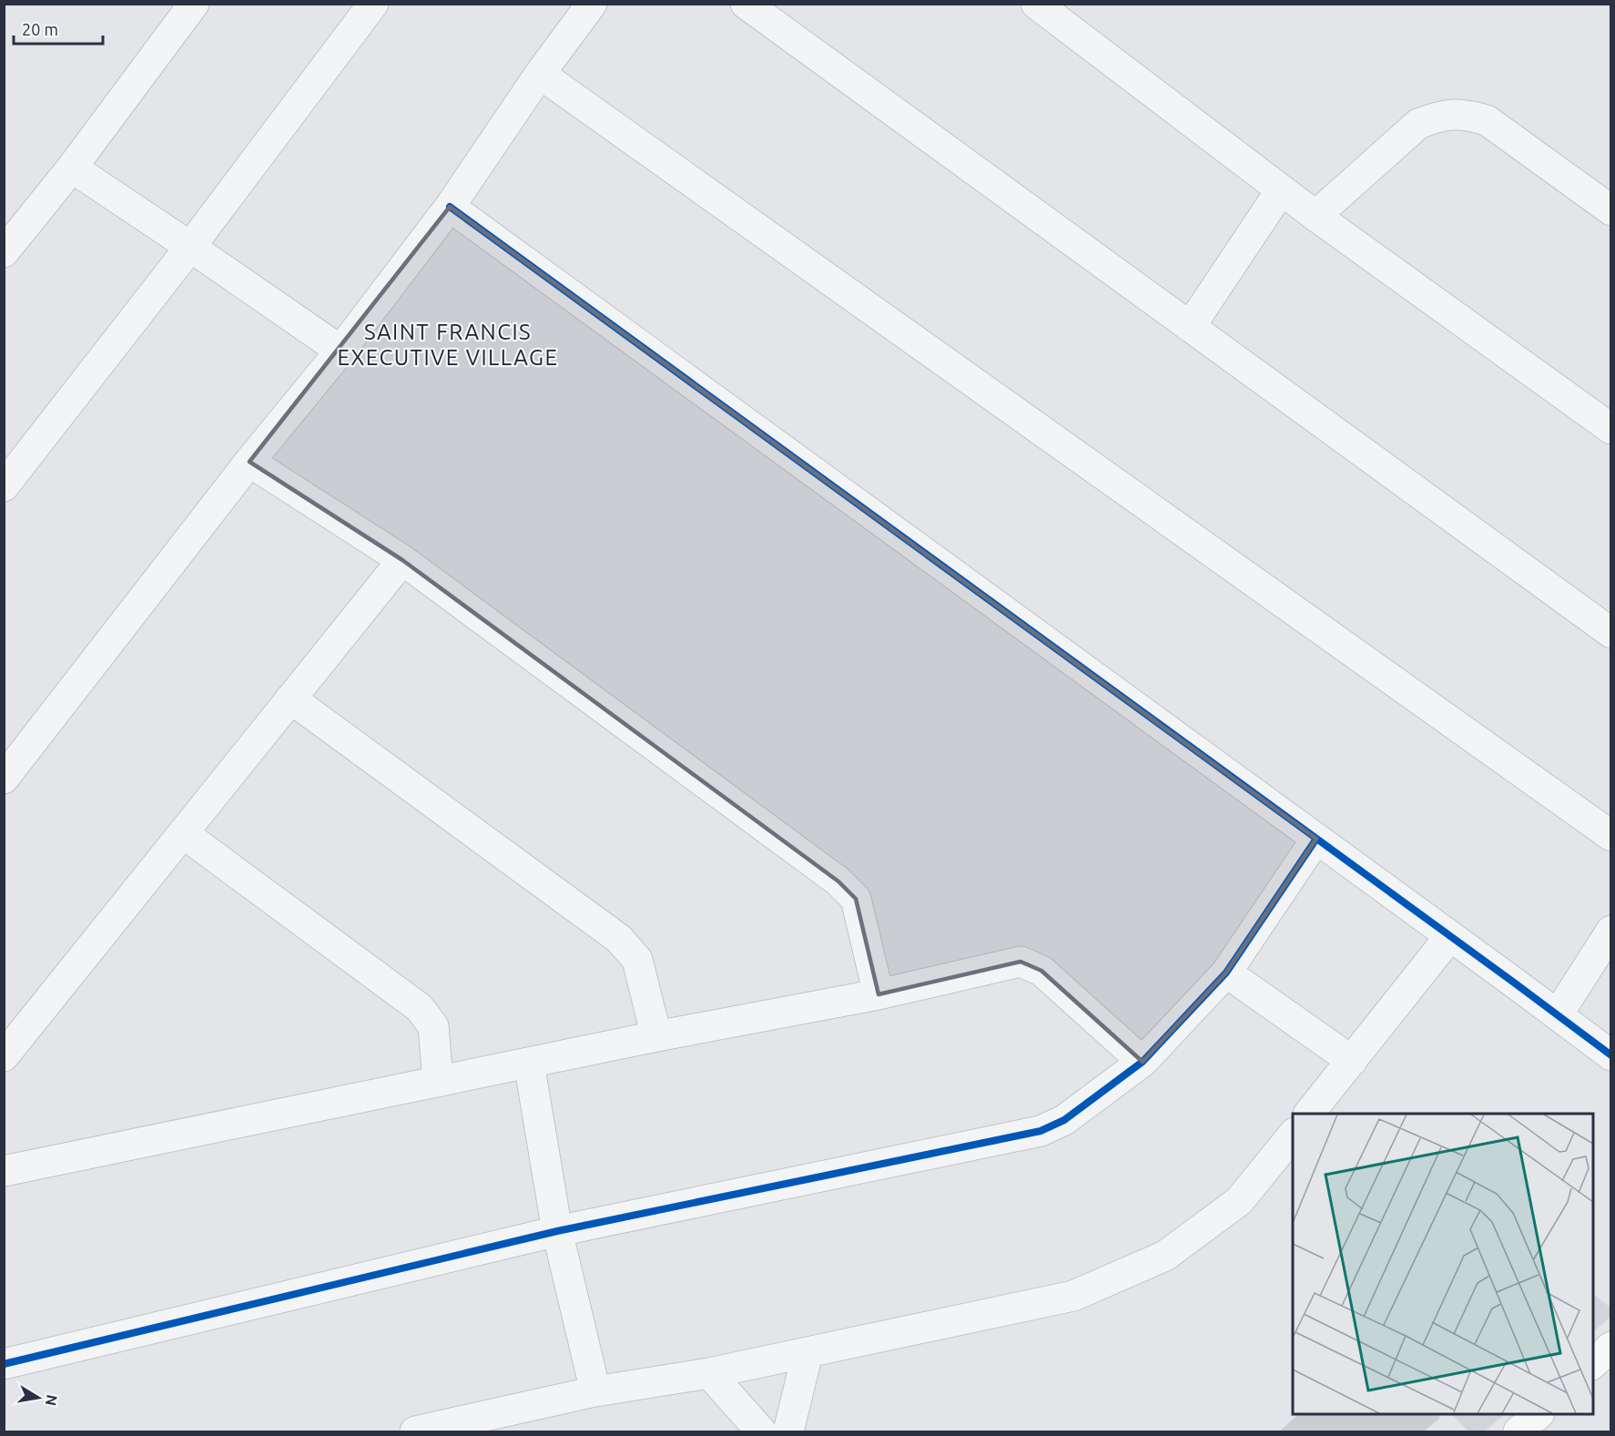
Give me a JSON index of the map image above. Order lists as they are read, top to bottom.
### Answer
{
  "districts": ["SAINT FRANCIS EXECUTIVE VILLAGE"],
  "scale_bar": "20 m",
  "north": "right"
}
